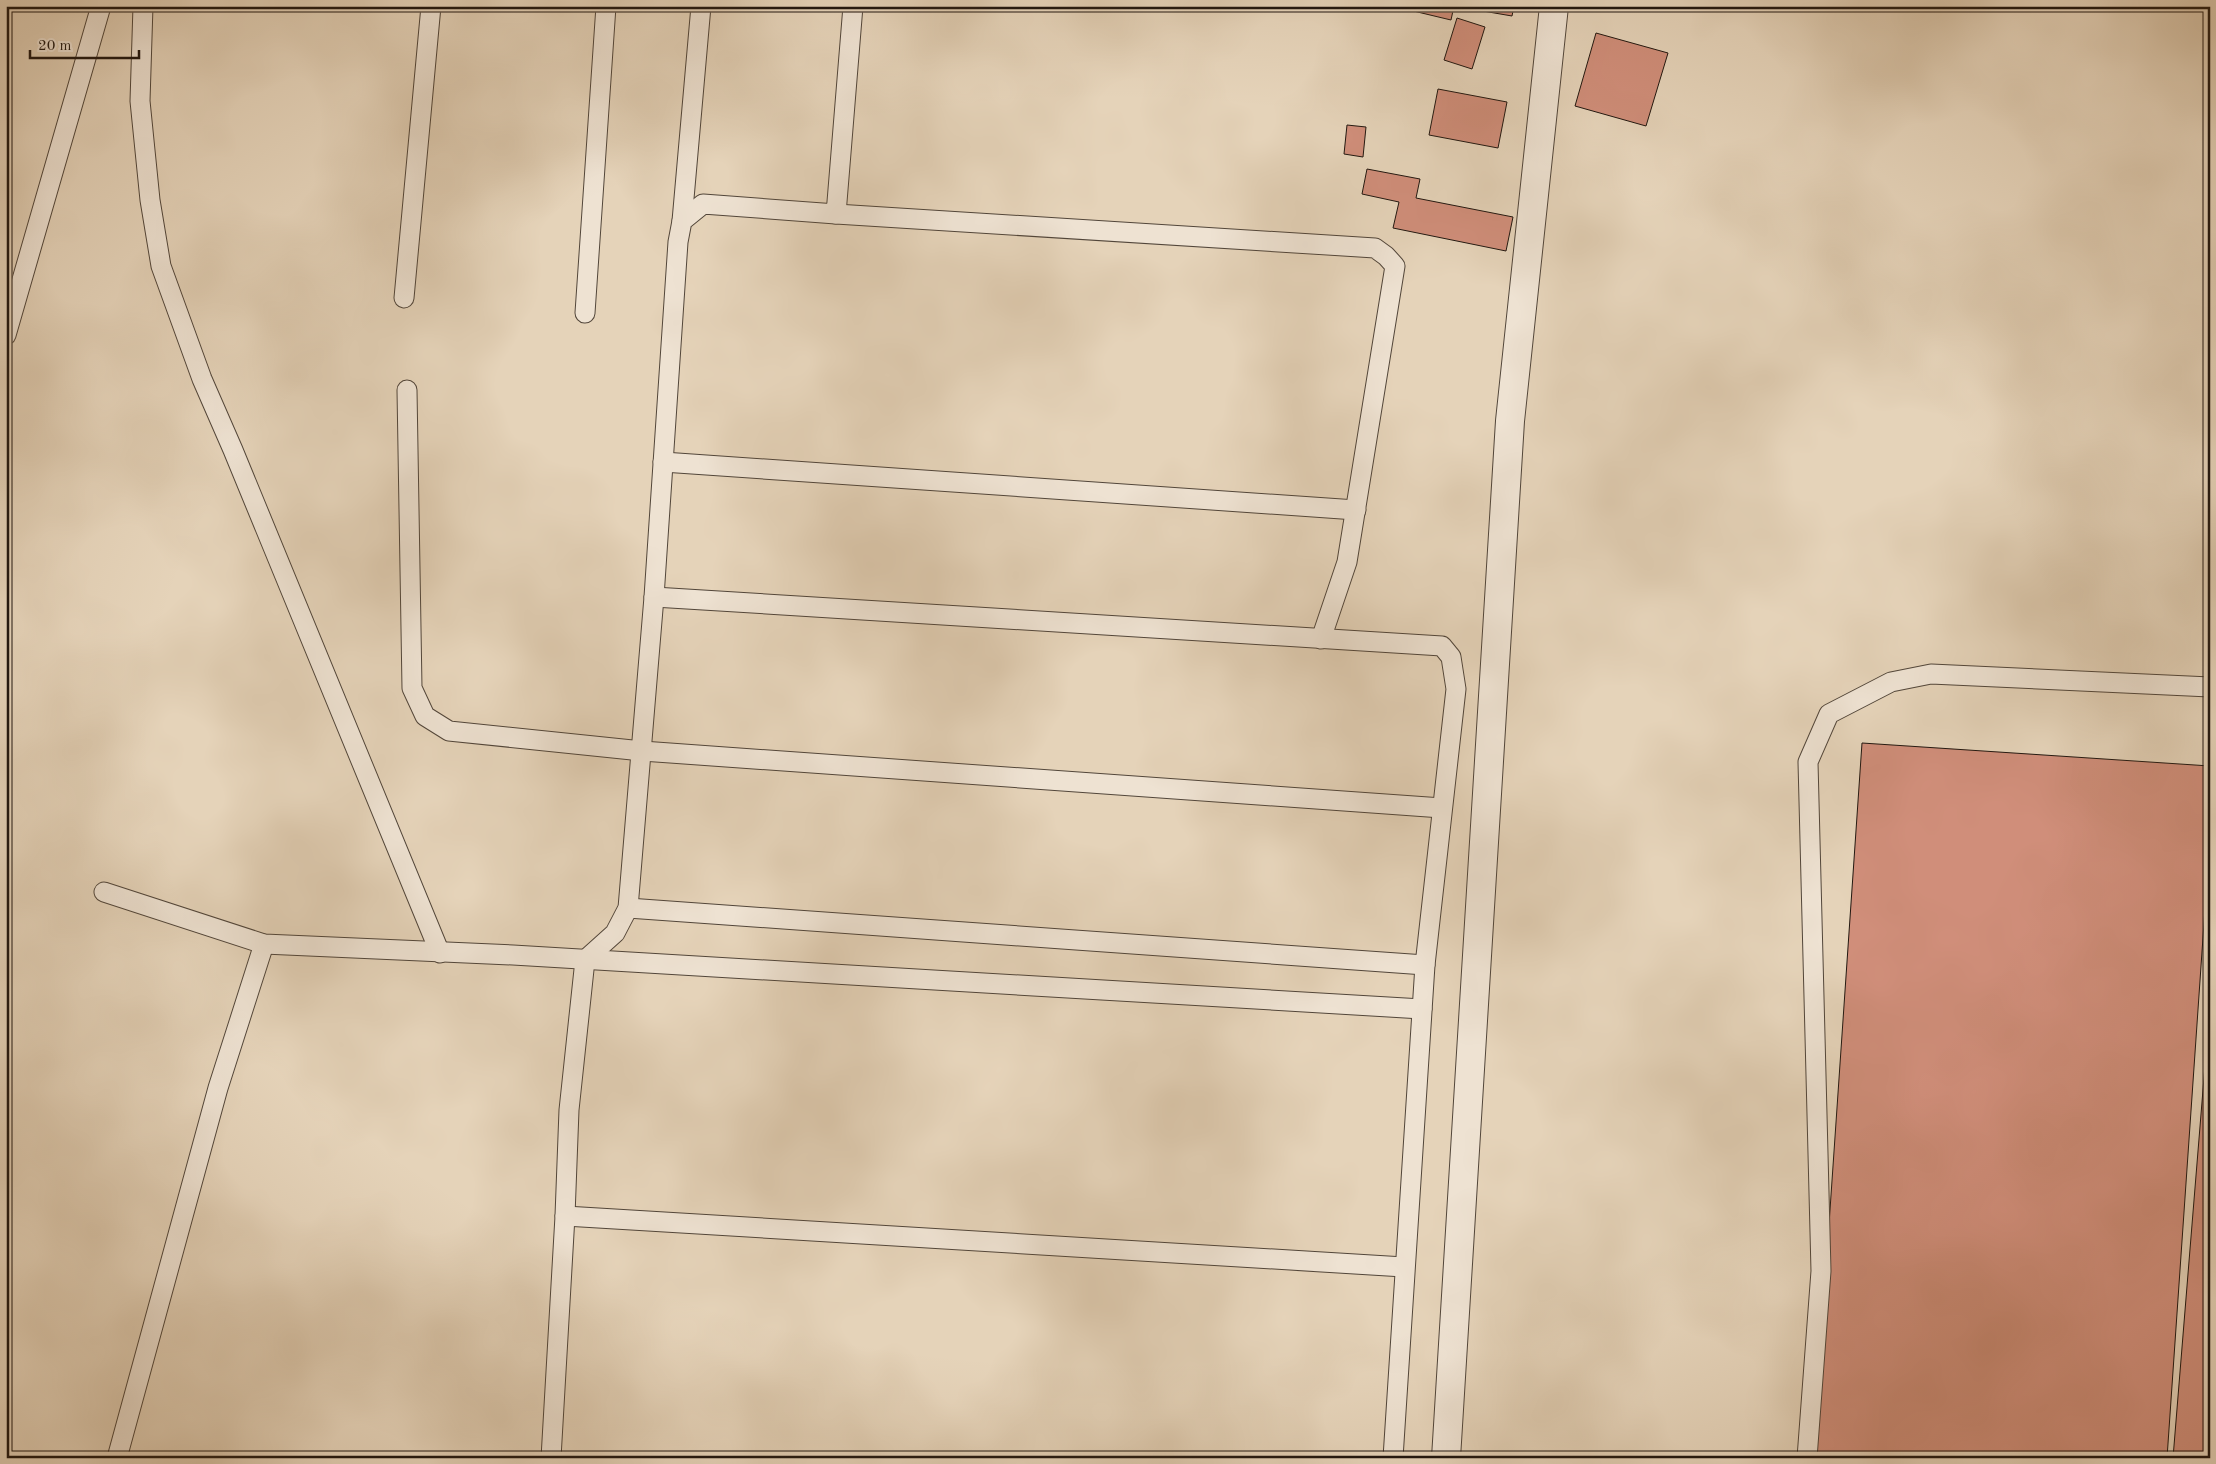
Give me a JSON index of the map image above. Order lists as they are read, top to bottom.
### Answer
{
  "scale_bar": "20 m"
}
